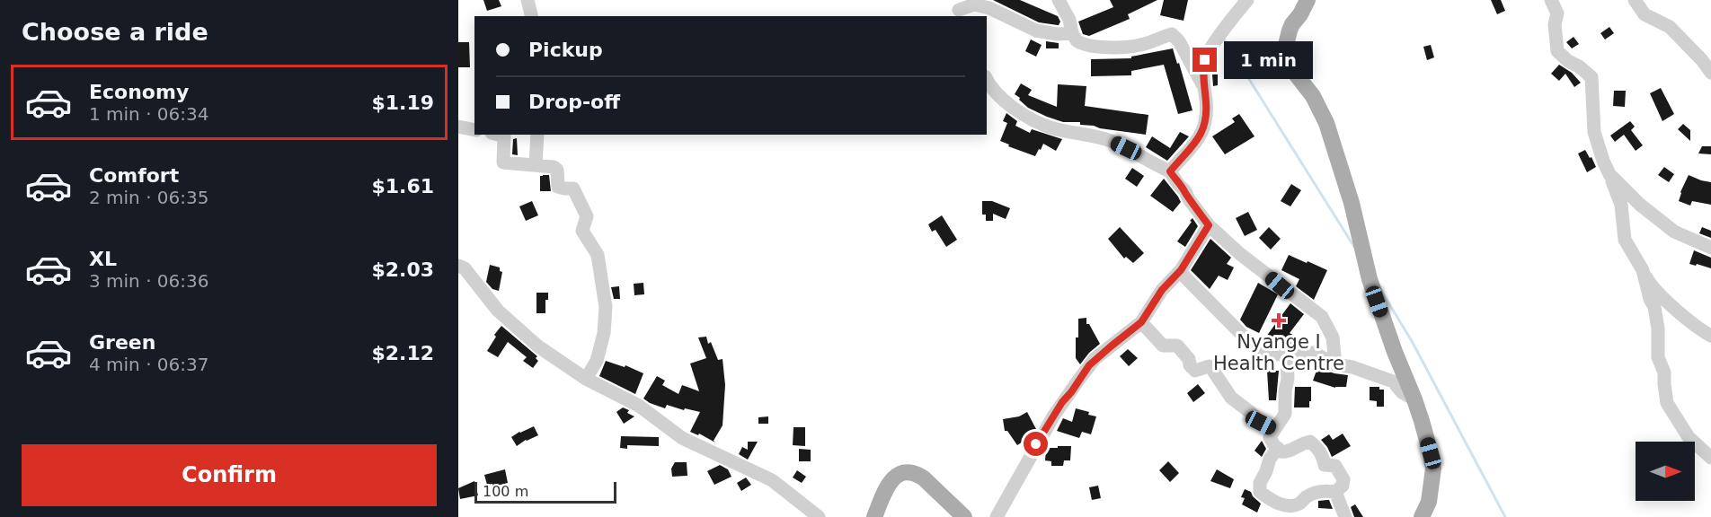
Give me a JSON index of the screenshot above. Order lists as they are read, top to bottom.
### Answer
{
  "places": {
    "health": ["Nyange I Health Centre"]
  },
  "scale_bar": "100 m",
  "north": "right",
  "page": {
    "heading": "Choose a ride",
    "banner": ["Pickup", "Drop-off"],
    "bubble": "1 min",
    "list": [
      {
        "name": "Economy",
        "note": "1 min · 06:34",
        "value": "$1.19"
      },
      {
        "name": "Comfort",
        "note": "2 min · 06:35",
        "value": "$1.61"
      },
      {
        "name": "XL",
        "note": "3 min · 06:36",
        "value": "$2.03"
      },
      {
        "name": "Green",
        "note": "4 min · 06:37",
        "value": "$2.12"
      }
    ],
    "buttons": "Confirm",
    "scale": "100 m"
  }
}
